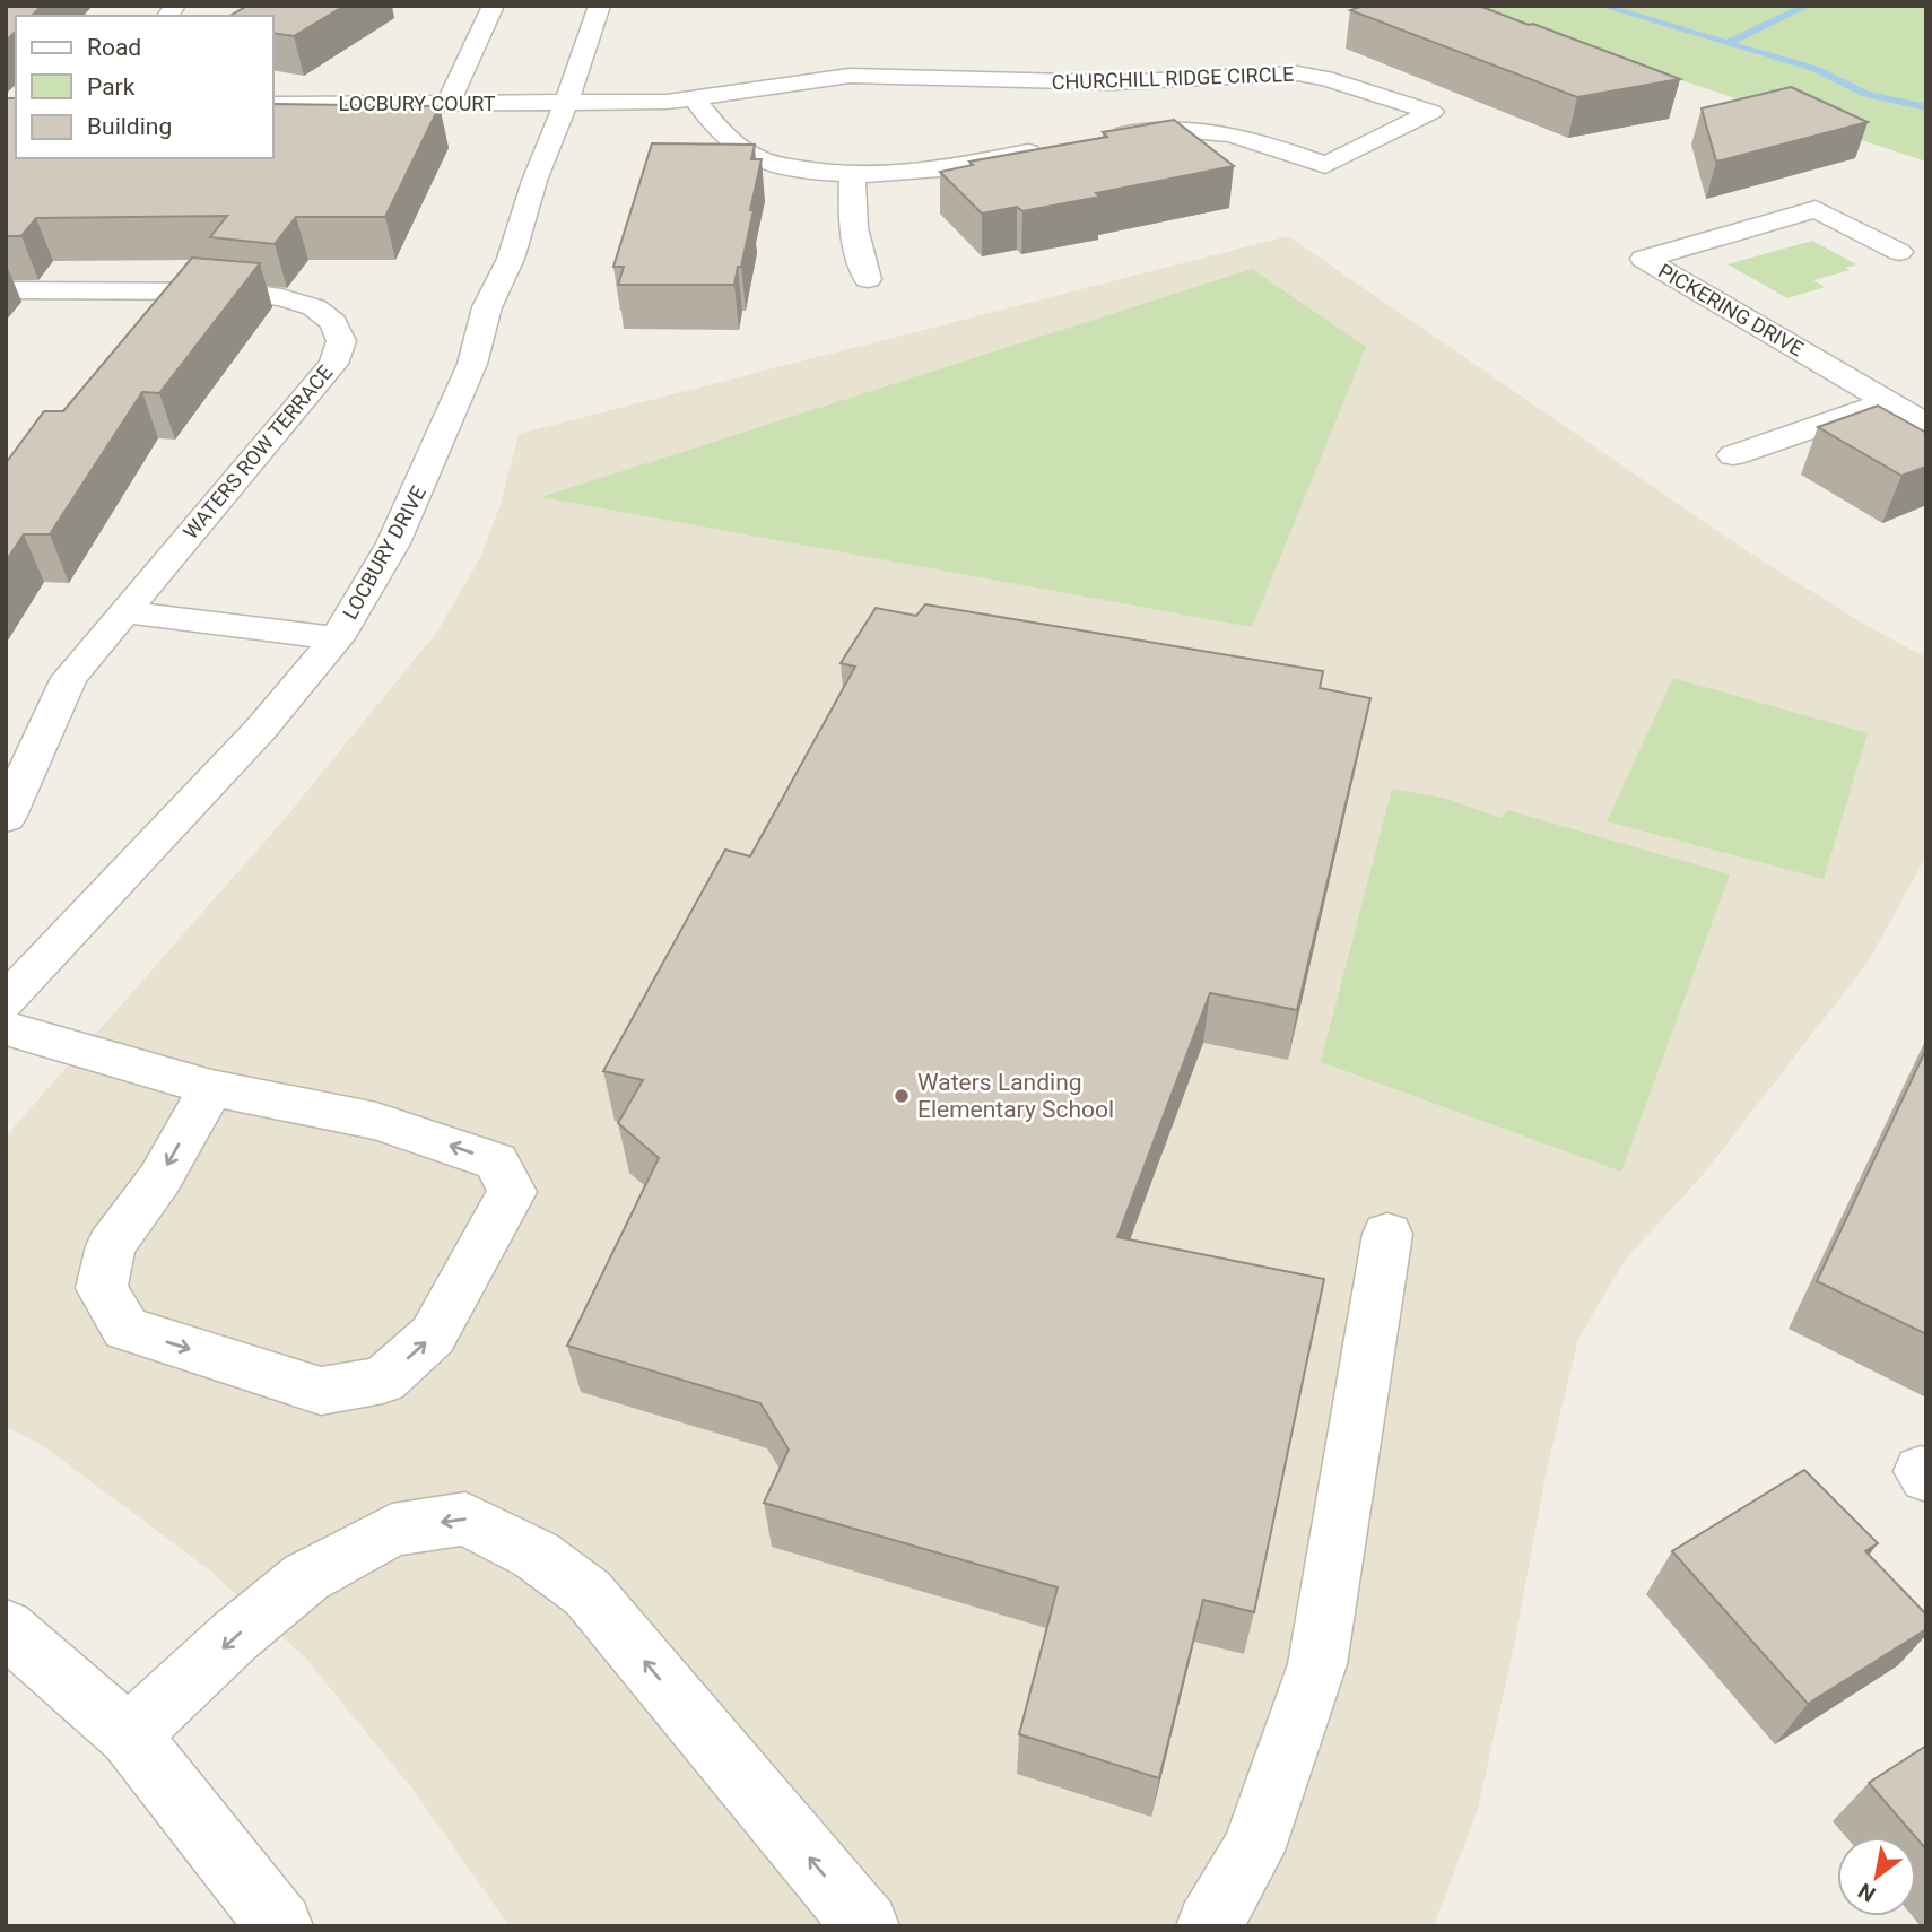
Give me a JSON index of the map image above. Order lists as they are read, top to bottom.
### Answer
{
  "streets": {
    "street": [
      "CHURCHILL RIDGE CIRCLE",
      "LOCBURY COURT",
      "PICKERING DRIVE",
      "WATERS ROW TERRACE",
      "LOCBURY DRIVE"
    ]
  },
  "crossings": [
    ["CHURCHILL RIDGE CIRCLE", "LOCBURY COURT"],
    ["CHURCHILL RIDGE CIRCLE", "LOCBURY DRIVE"],
    ["LOCBURY COURT", "LOCBURY DRIVE"]
  ],
  "places": ["Waters Landing Elementary School"],
  "legend": ["Road", "Park", "Building"],
  "north": "bottom left"
}
